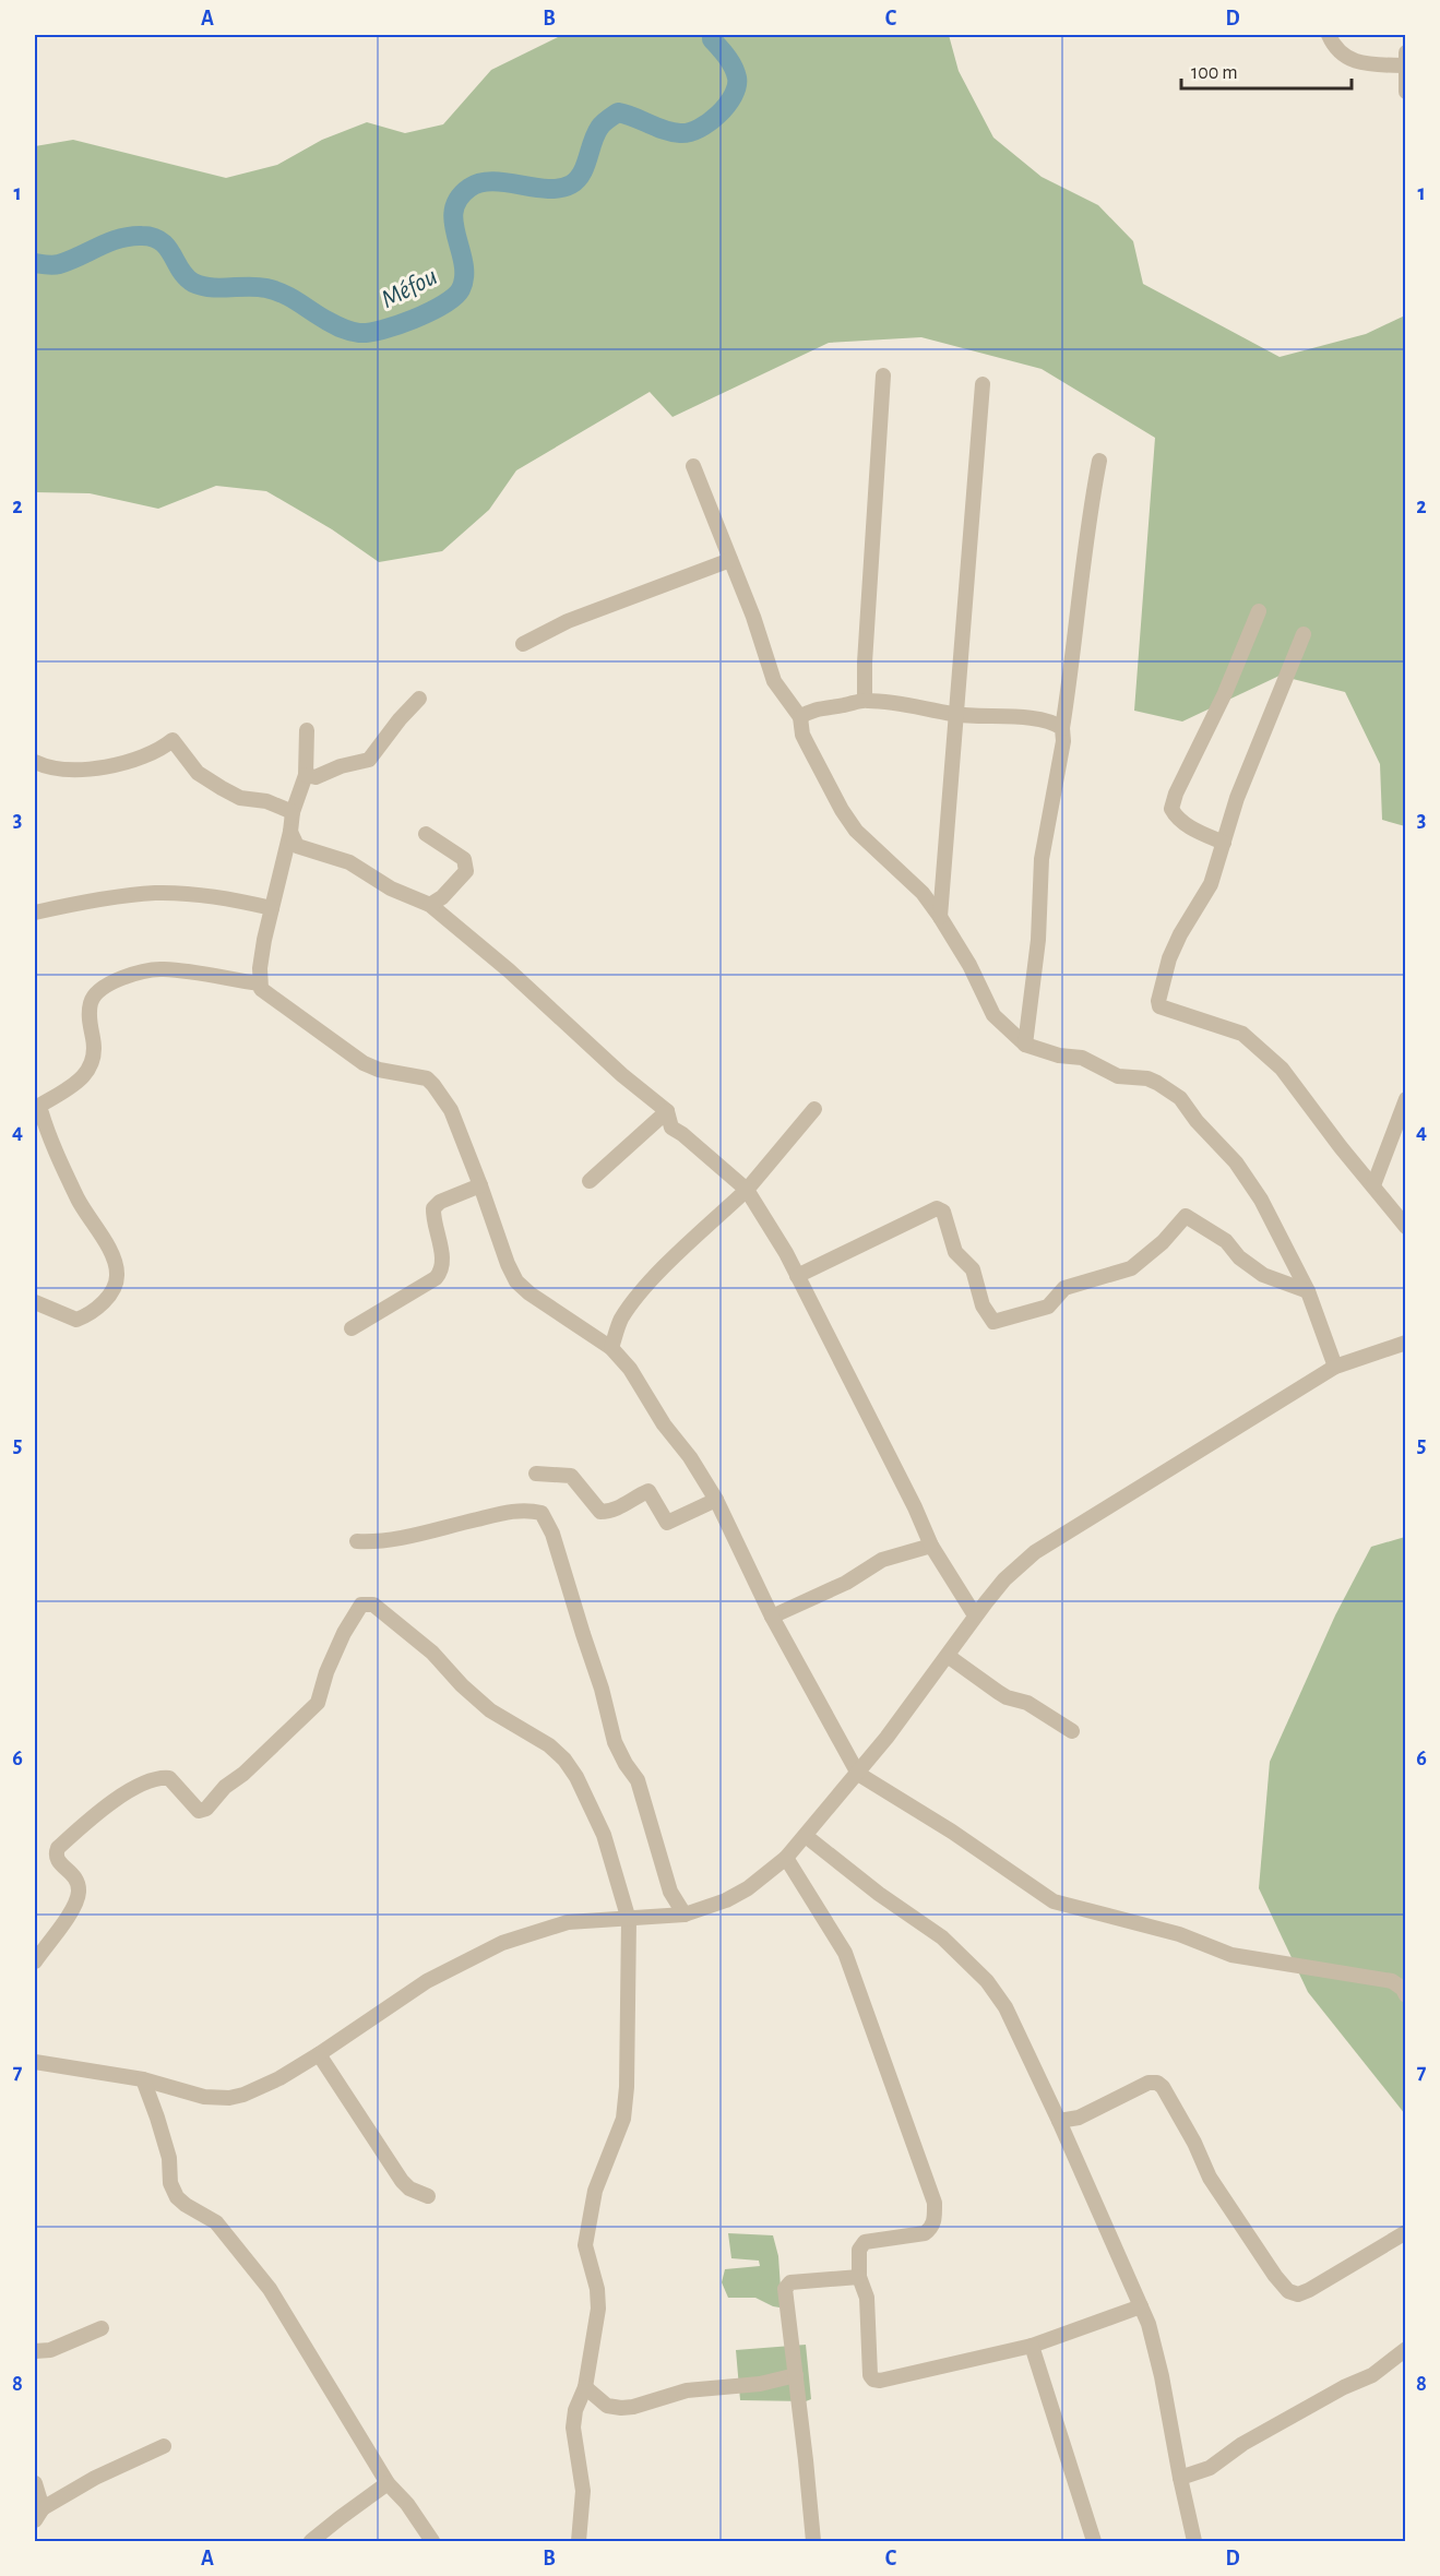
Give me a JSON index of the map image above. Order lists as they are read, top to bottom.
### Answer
{
  "water": ["Méfou"],
  "scale_bar": "100 m",
  "grid": {
    "columns": [
      "A",
      "B",
      "C",
      "D"
    ],
    "rows": [
      "1",
      "2",
      "3",
      "4",
      "5",
      "6",
      "7",
      "8"
    ]
  }
}
